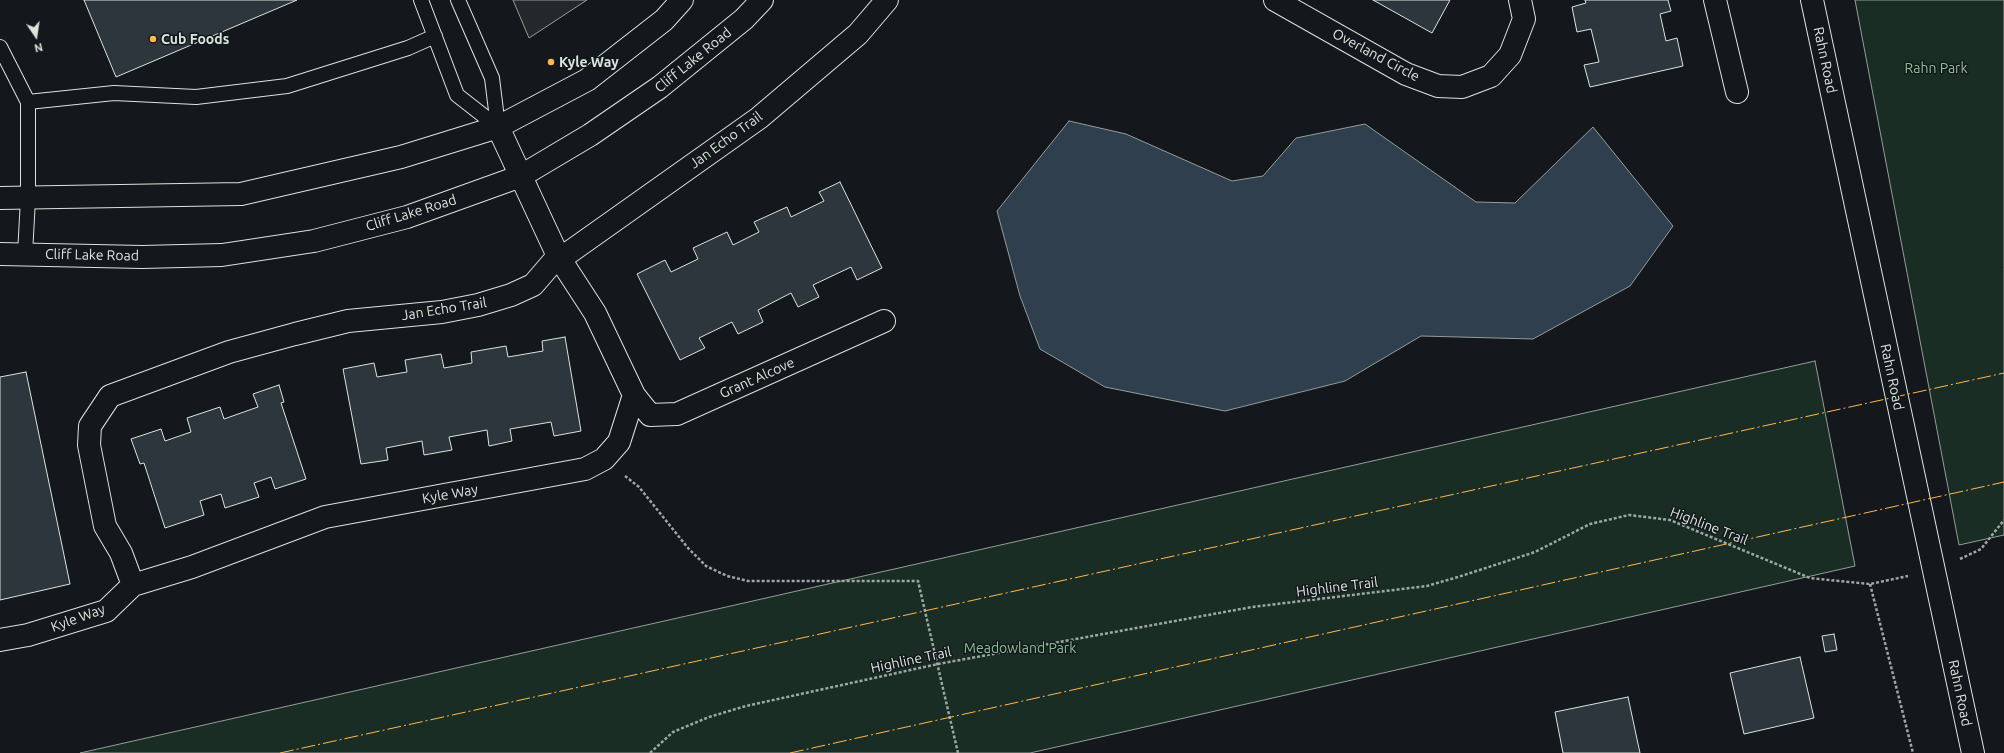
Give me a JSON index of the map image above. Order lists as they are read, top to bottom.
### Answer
{
  "streets": {
    "street": [
      "Overland Circle",
      "Cliff Lake Road",
      "Rahn Road",
      "Jan Echo Trail",
      "Grant Alcove",
      "Kyle Way"
    ],
    "path": ["Highline Trail"]
  },
  "crossings": [
    ["Rahn Road", "Highline Trail"],
    ["Jan Echo Trail", "Kyle Way"],
    ["Grant Alcove", "Kyle Way"]
  ],
  "parks": ["Rahn Park", "Meadowland Park"],
  "places": ["Cub Foods", "Kyle Way"],
  "north": "bottom"
}
